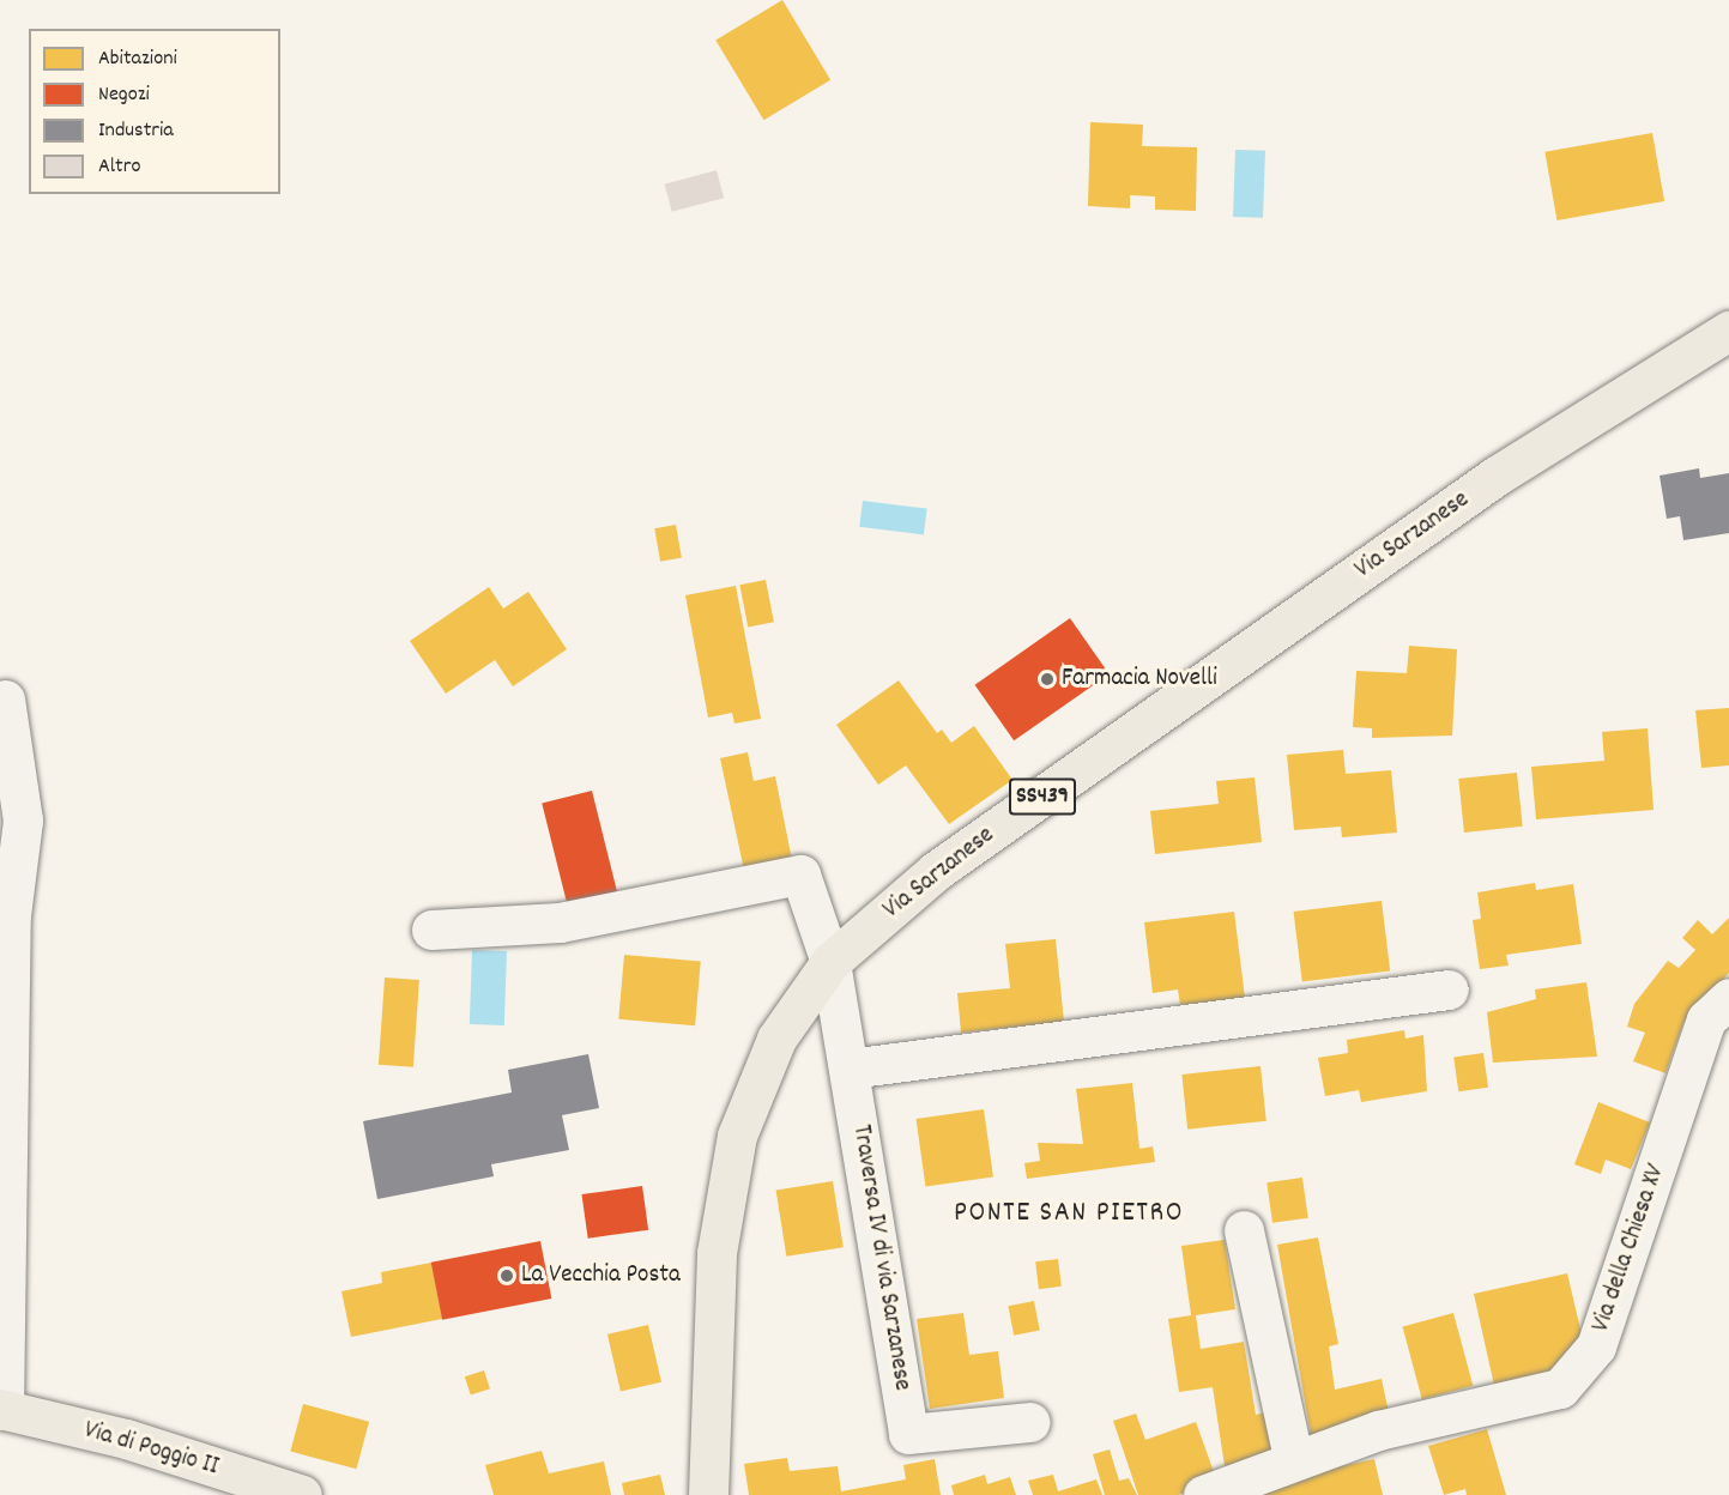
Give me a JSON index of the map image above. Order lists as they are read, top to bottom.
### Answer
{
  "streets": {
    "main road": ["Via Sarzanese", "SS439", "Via di Poggio II"],
    "street": ["Via della Chiesa XV", "Traversa IV di via Sarzanese"]
  },
  "crossings": [
    ["Via Sarzanese", "Traversa IV di via Sarzanese"]
  ],
  "districts": ["PONTE SAN PIETRO"],
  "places": ["Farmacia Novelli", "La Vecchia Posta"],
  "legend": [
    "Abitazioni",
    "Negozi",
    "Industria",
    "Altro"
  ]
}
